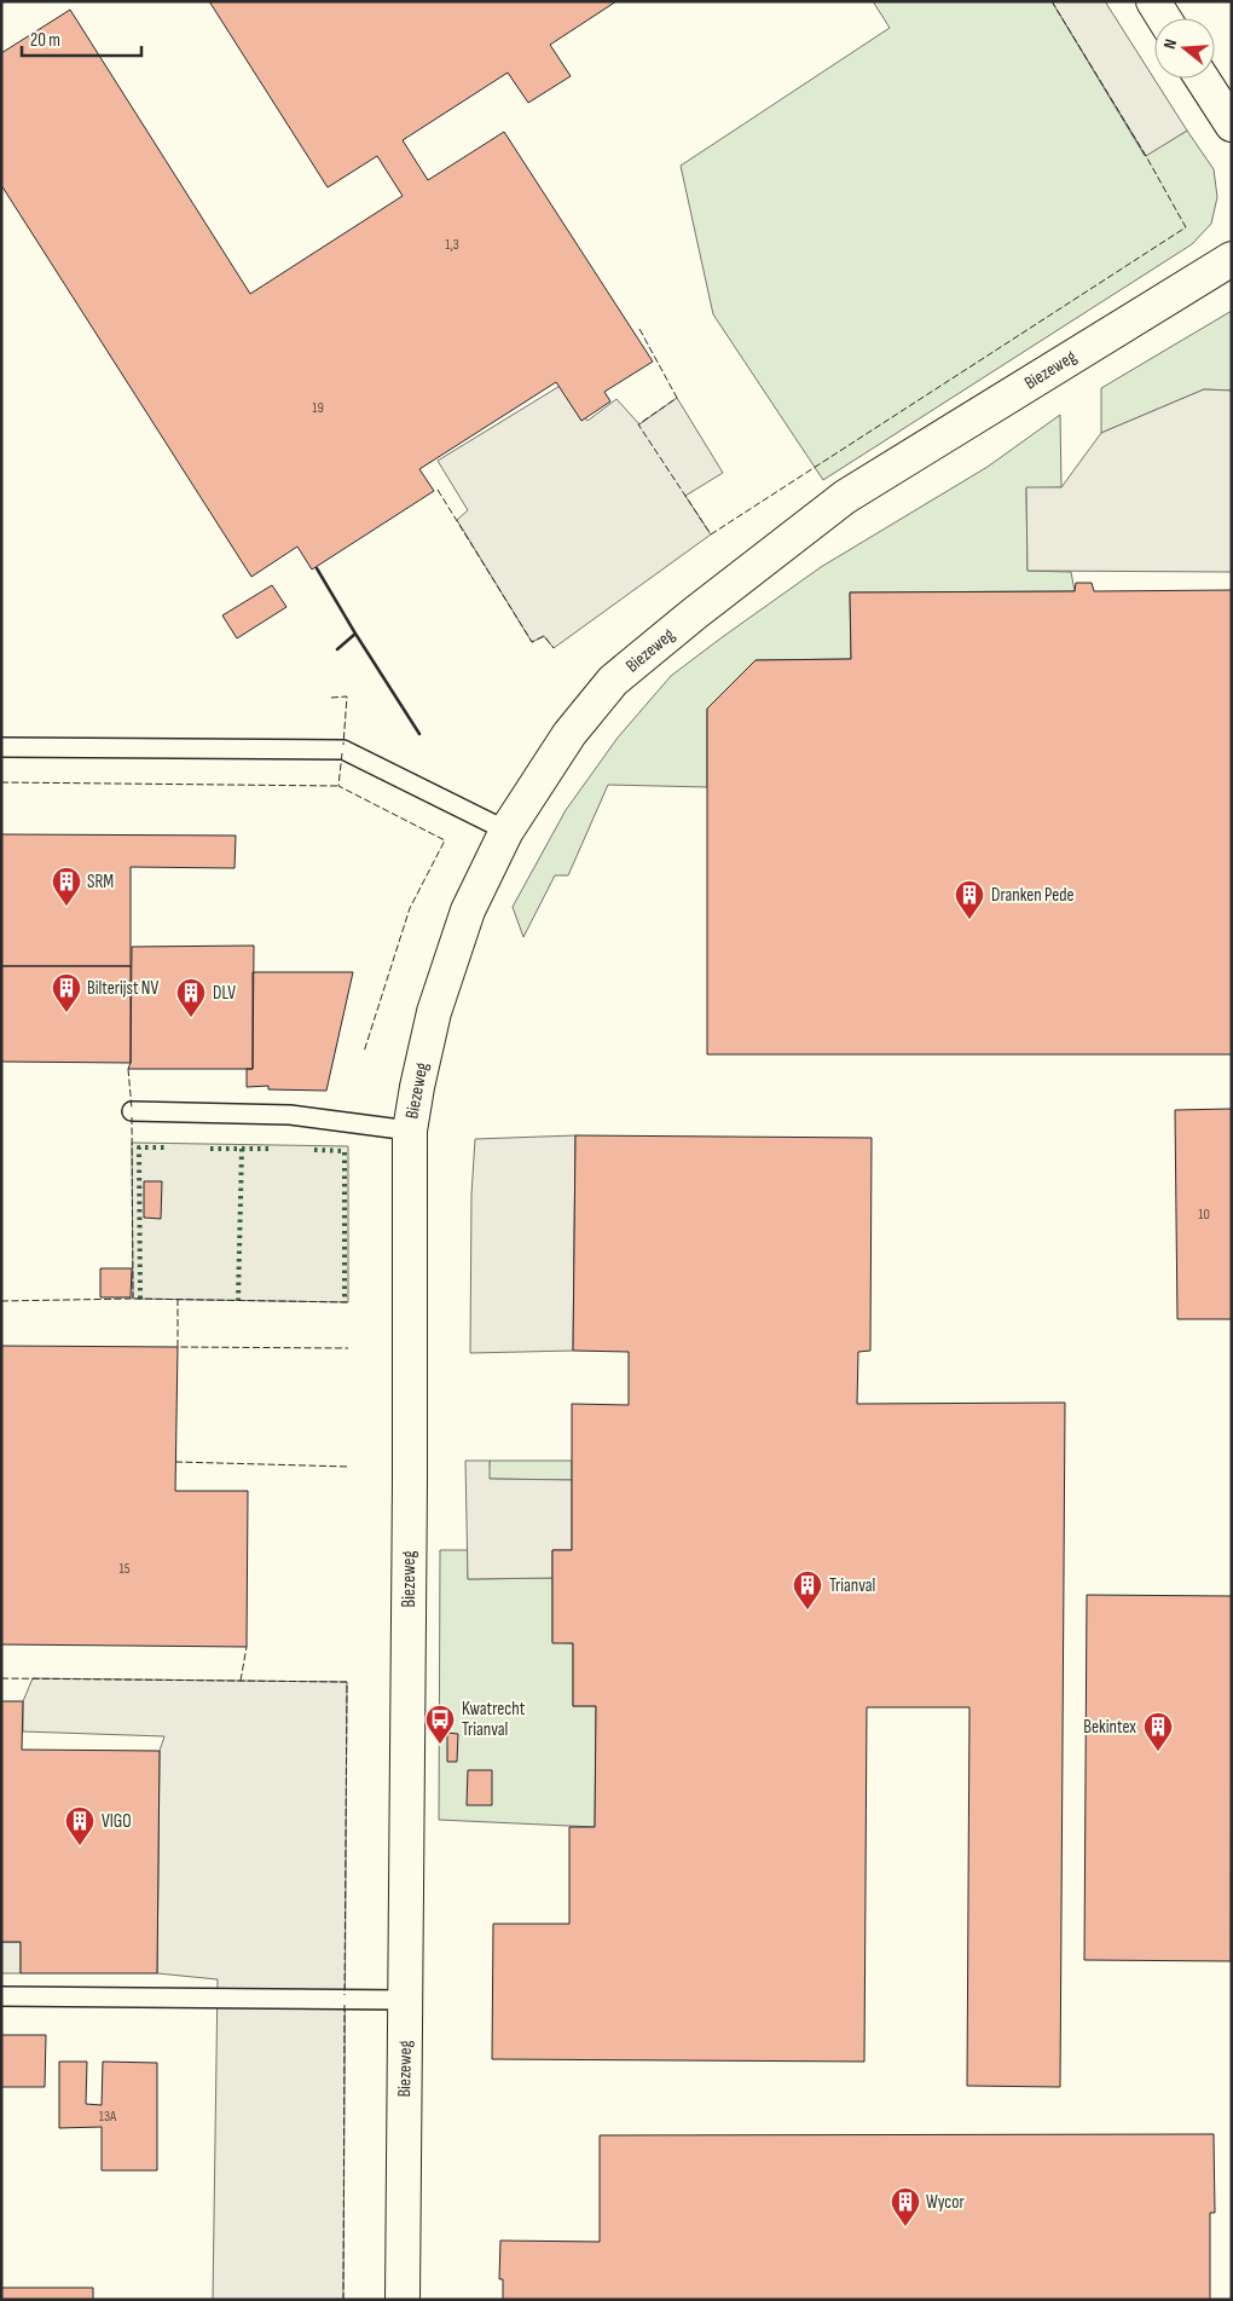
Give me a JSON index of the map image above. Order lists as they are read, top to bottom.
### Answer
{
  "streets": {
    "street": ["Biezeweg"]
  },
  "places": {
    "building": [
      "SRM",
      "Dranken Pede",
      "Bilterijst NV",
      "DLV",
      "Trianval",
      "Bekintex",
      "VIGO",
      "Wycor"
    ],
    "bus stop": ["Kwatrecht Trianval"]
  },
  "house_numbers": [
    "1,3",
    "19",
    "10",
    "15",
    "13A"
  ],
  "scale_bar": "20 m",
  "north": "left"
}
